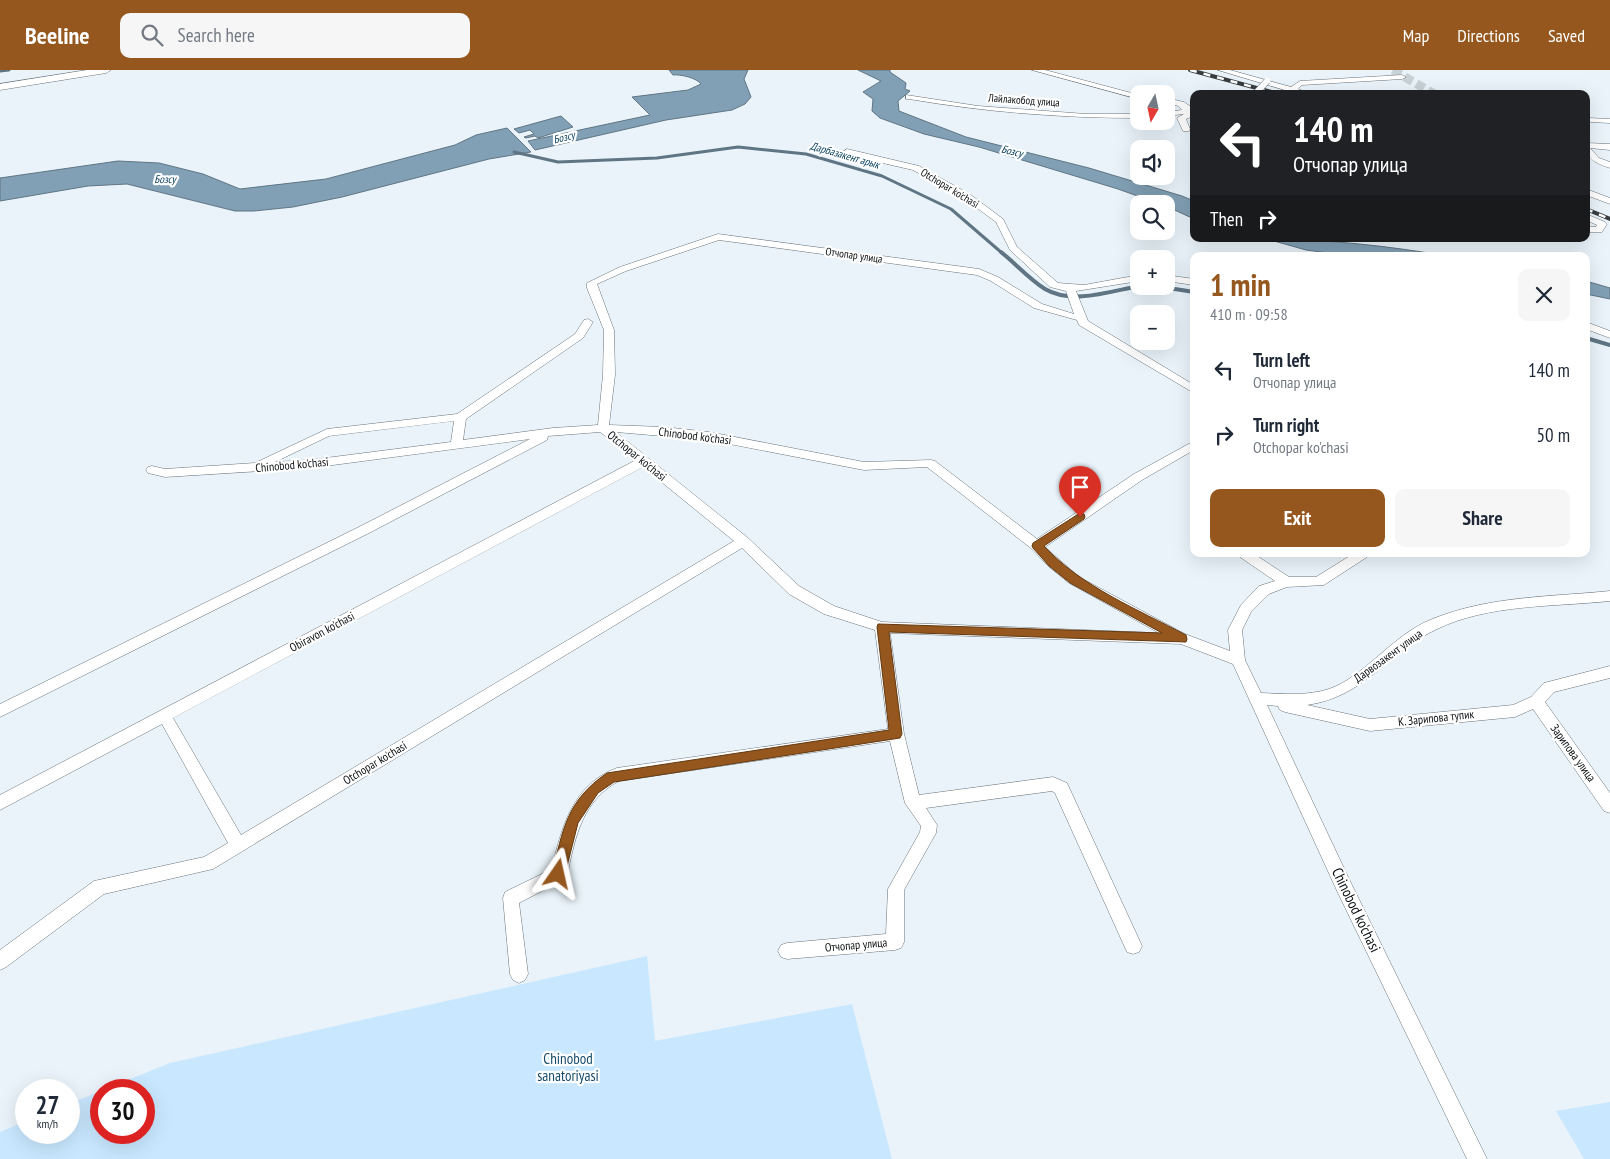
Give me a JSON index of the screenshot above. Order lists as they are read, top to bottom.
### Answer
{
  "streets": {
    "street": [
      "Лайлакобод улица",
      "Otchopar ko'chasi",
      "Отчопар улица",
      "Chinobod ko'chasi",
      "Obiravon ko'chasi",
      "Дарвозакент улица",
      "К. Зарипова тупик",
      "Зарипова улица"
    ]
  },
  "crossings": [
    ["Otchopar ko'chasi", "Отчопар улица"],
    ["Otchopar ko'chasi", "Chinobod ko'chasi"],
    ["Otchopar ko'chasi", "Obiravon ko'chasi"],
    ["Chinobod ko'chasi", "Дарвозакент улица"],
    ["Chinobod ko'chasi", "К. Зарипова тупик"],
    ["Дарвозакент улица", "К. Зарипова тупик"],
    ["К. Зарипова тупик", "Зарипова улица"]
  ],
  "water": ["Бозсу", "Дарбазакент арык"],
  "parks": ["Chinobod sanatoriyasi"],
  "north": "bottom",
  "page": {
    "header": "Beeline",
    "search": "Search here",
    "nav": ["Map", "Directions", "Saved"],
    "map_buttons": ["+", "−"],
    "turn": ["140 m", "Отчопар улица"],
    "then": "Then",
    "heading": ["1 min", "410 m · 09:58"],
    "list": [
      {
        "name": "Turn left",
        "note": "Отчопар улица",
        "value": "140 m"
      },
      {
        "name": "Turn right",
        "note": "Otchopar ko'chasi",
        "value": "50 m"
      }
    ],
    "buttons": ["Exit", "Share"],
    "speed": "27 km/h",
    "limit": "30"
  }
}
